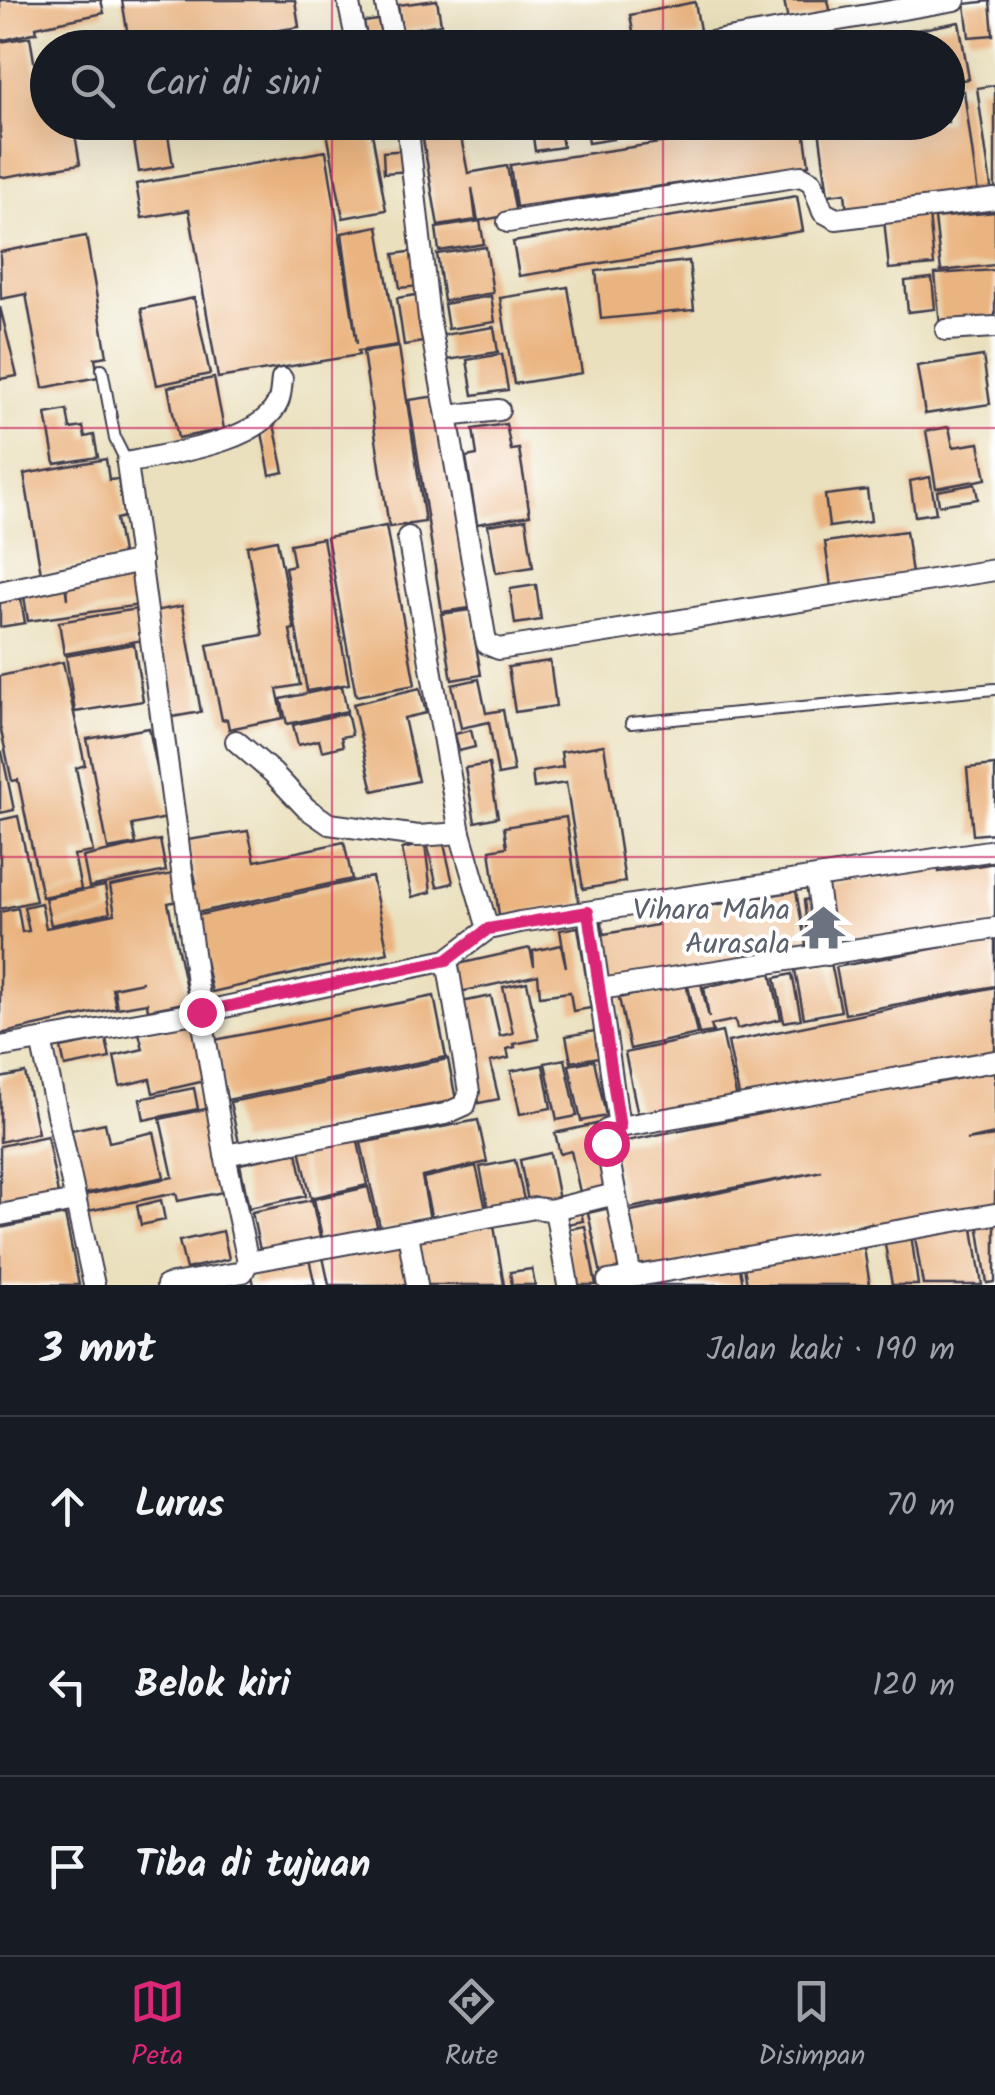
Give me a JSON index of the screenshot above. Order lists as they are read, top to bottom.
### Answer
{
  "places": {
    "temple": ["Vihara Maha Aurasala"]
  },
  "page": {
    "search": "Cari di sini",
    "heading": ["3 mnt", "Jalan kaki · 190 m"],
    "list": [
      ["Lurus", "70 m"],
      ["Belok kiri", "120 m"],
      "Tiba di tujuan"
    ],
    "nav": ["Peta", "Rute", "Disimpan"]
  }
}
